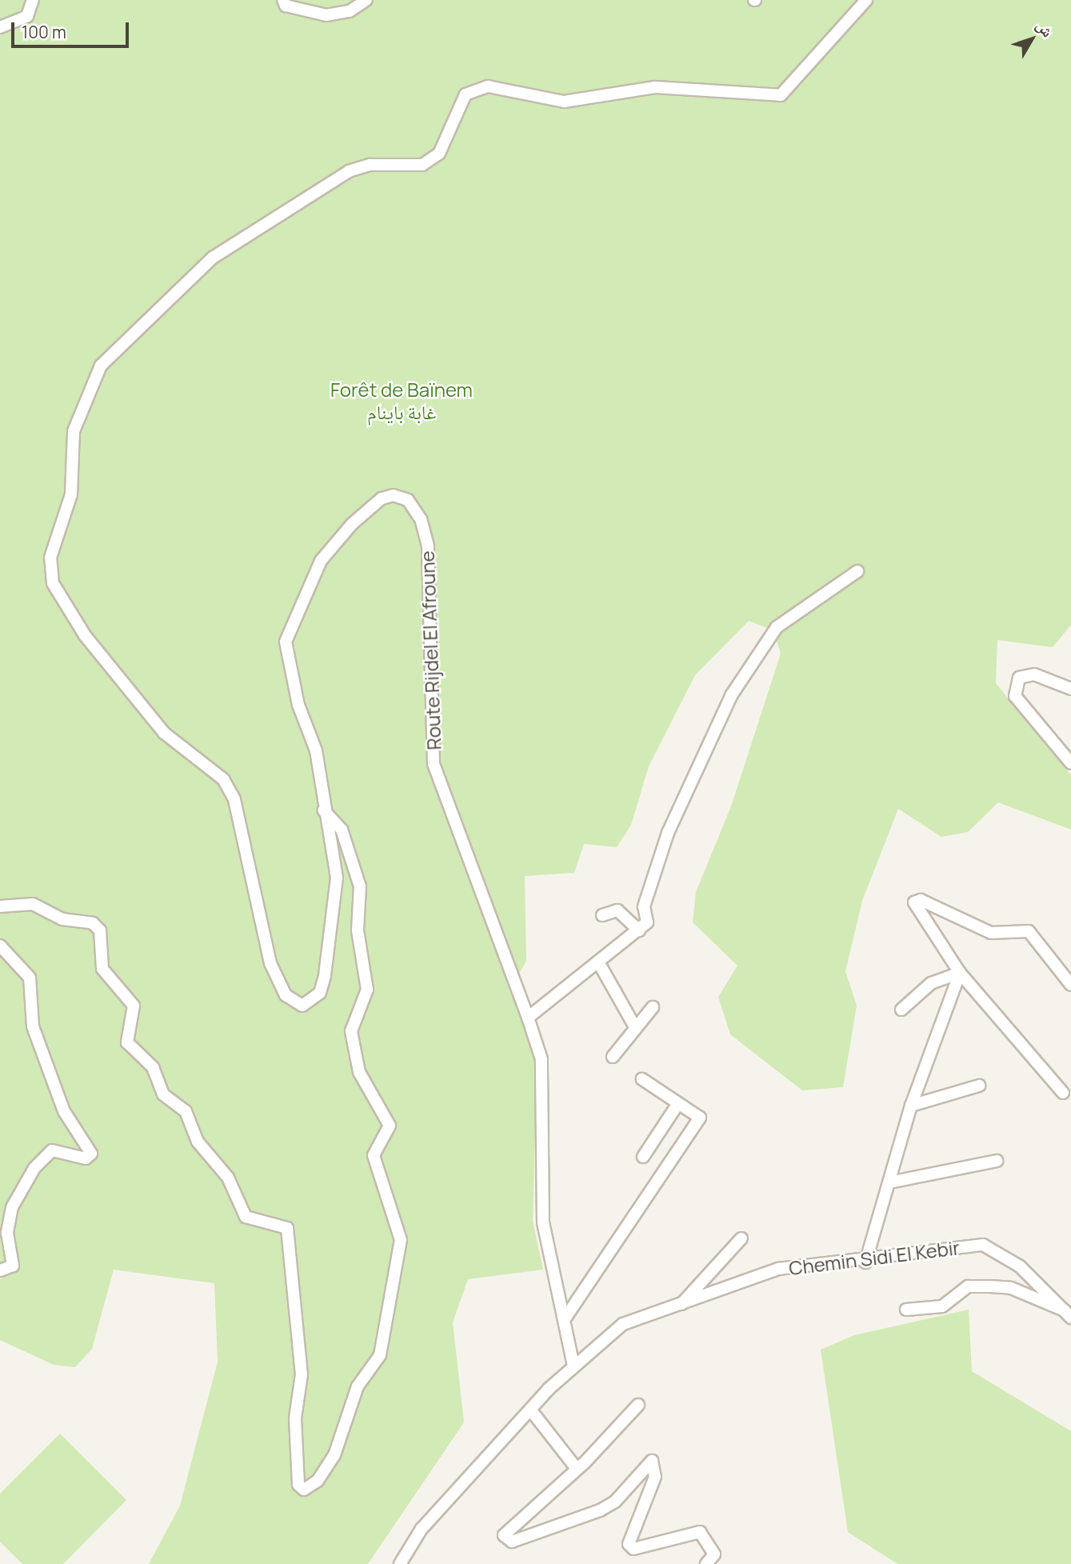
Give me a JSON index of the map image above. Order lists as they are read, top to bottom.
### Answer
{
  "streets": {
    "street": ["Route Rijdel El Afroune", "Chemin Sidi El Kebir"]
  },
  "parks": ["Forêt de Baïnem غابة باينام"],
  "scale_bar": "100 m",
  "north": "top right"
}
